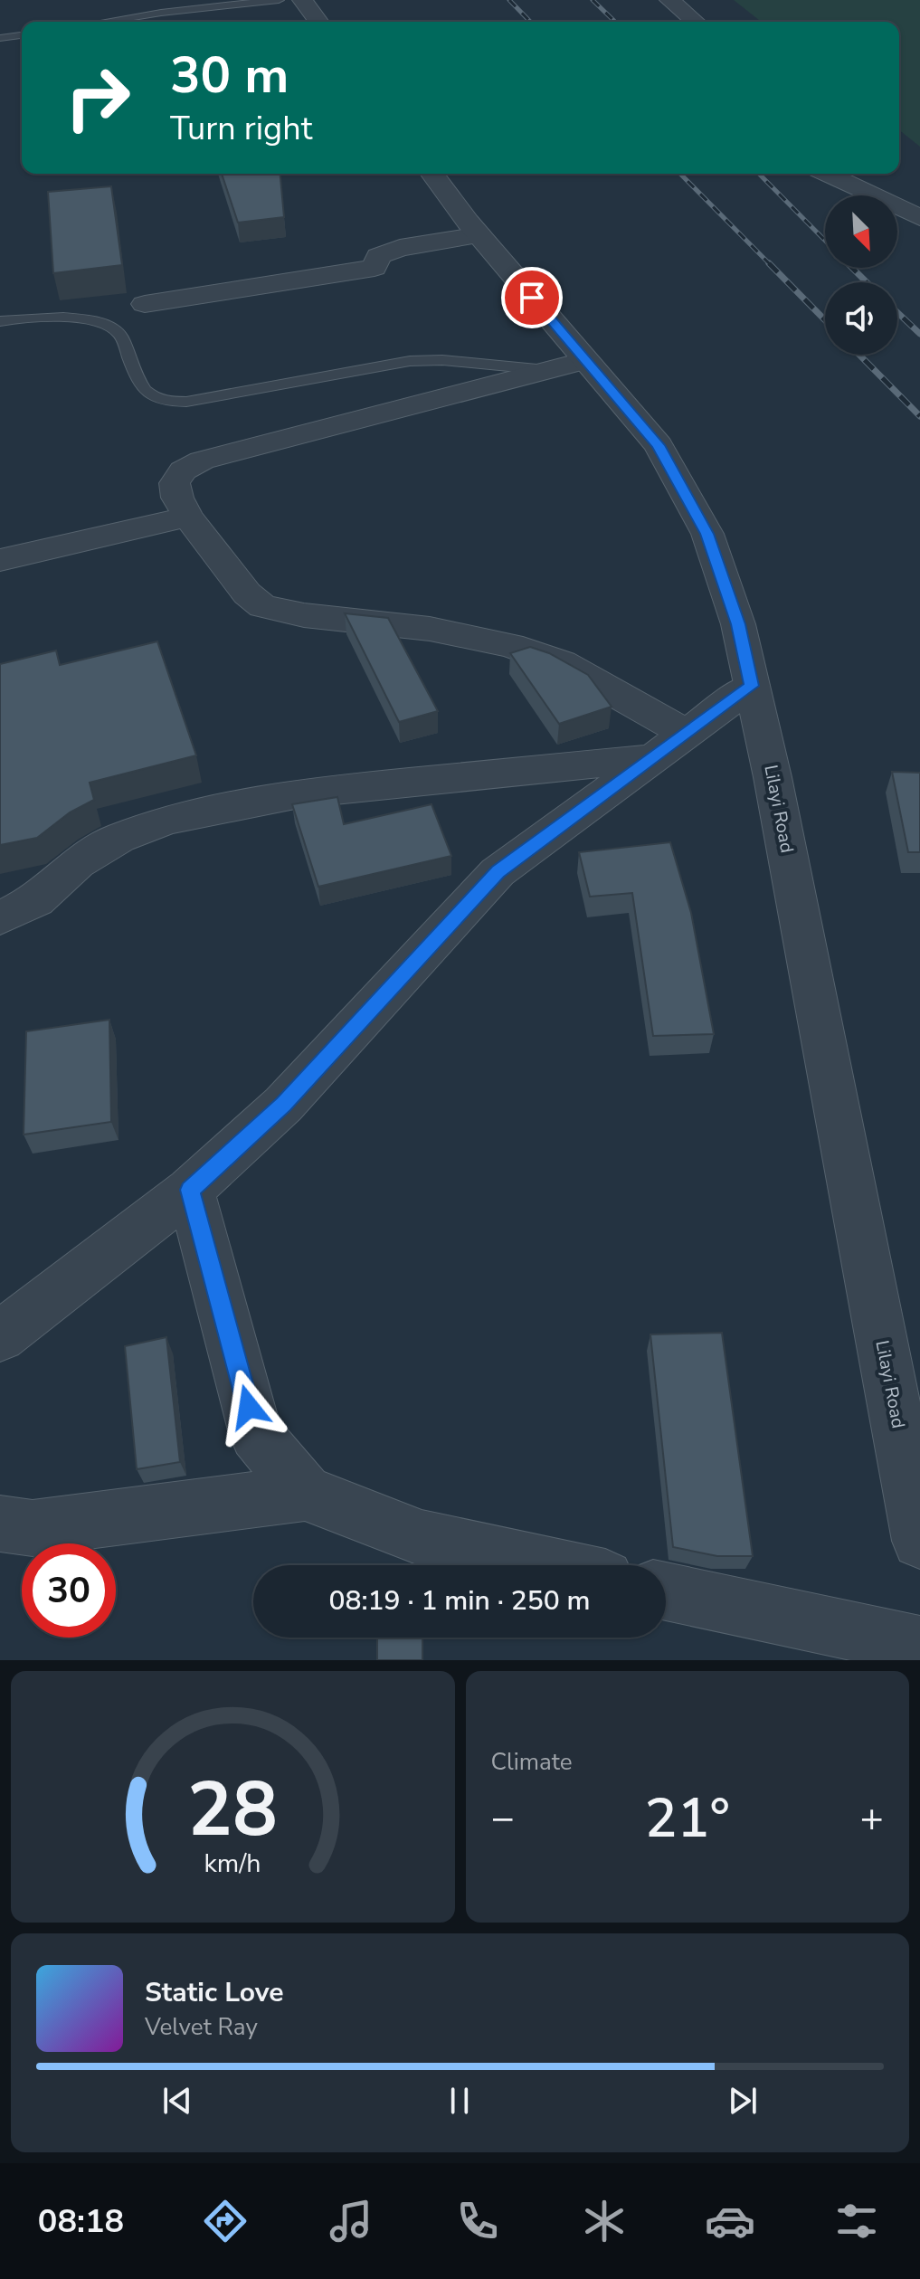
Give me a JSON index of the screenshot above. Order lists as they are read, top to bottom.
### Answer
{
  "streets": {
    "street": ["Lilayi Road"]
  },
  "north": "bottom right",
  "page": {
    "turn": ["30 m", "Turn right"],
    "limit": "30",
    "trip": "08:19 · 1 min · 250 m",
    "tile": "Climate",
    "heat": ["−", "21°", "+"],
    "song": ["Static Love", "Velvet Ray"],
    "tabs": "08:18",
    "gauge": ["28", "km/h"]
  }
}
